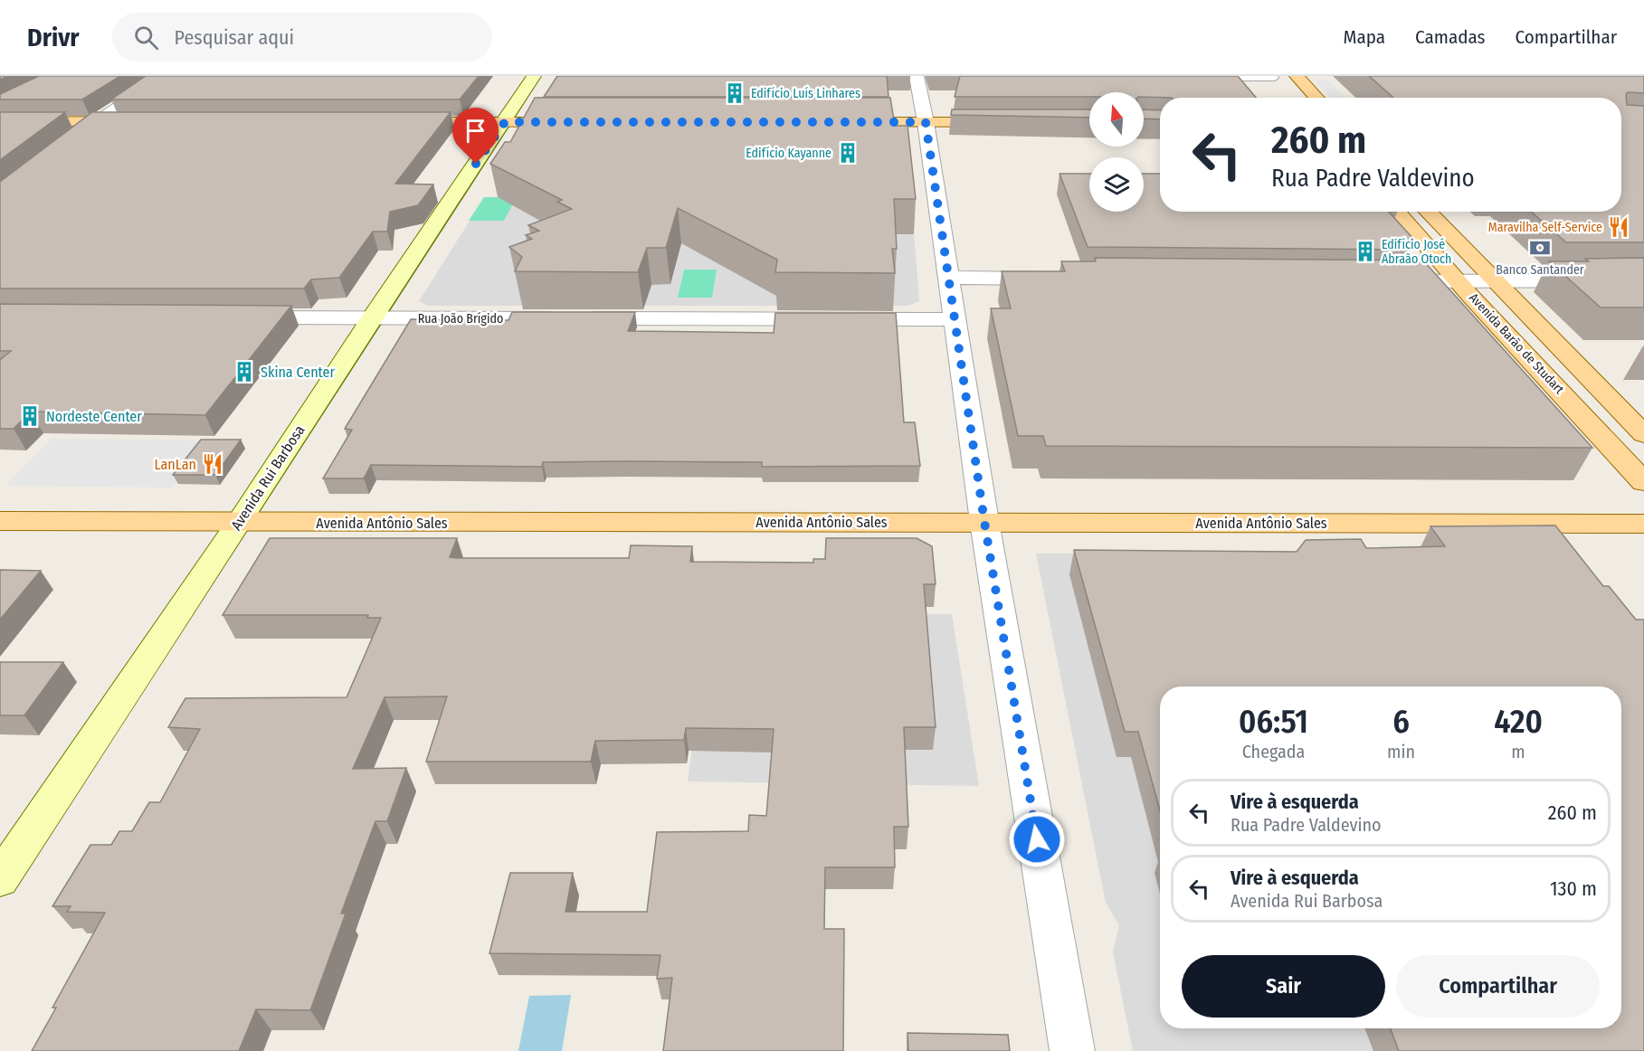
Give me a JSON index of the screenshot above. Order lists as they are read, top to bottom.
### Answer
{
  "streets": {
    "main road": ["Avenida Barão de Studart", "Avenida Rui Barbosa", "Avenida Antônio Sales"],
    "street": ["Rua João Brígido"]
  },
  "crossings": [
    ["Rua João Brígido", "Avenida Rui Barbosa"],
    ["Avenida Rui Barbosa", "Avenida Antônio Sales"]
  ],
  "places": {
    "building": [
      "Edifício Luís Linhares",
      "Edifício Kayanne",
      "Edifício José Abraão Otoch",
      "Skina Center",
      "Nordeste Center"
    ],
    "restaurant": ["Maravilha Self-Service", "LanLan"],
    "bank": ["Banco Santander"]
  },
  "north": "top",
  "page": {
    "header": "Drivr",
    "search": "Pesquisar aqui",
    "nav": ["Mapa", "Camadas", "Compartilhar"],
    "turn": ["260 m", "Rua Padre Valdevino"],
    "eta": [
      "06:51",
      "Chegada",
      "6",
      "min",
      "420",
      "m"
    ],
    "list": [
      {
        "name": "Vire à esquerda",
        "note": "Rua Padre Valdevino",
        "value": "260 m"
      },
      {
        "name": "Vire à esquerda",
        "note": "Avenida Rui Barbosa",
        "value": "130 m"
      }
    ],
    "buttons": ["Sair", "Compartilhar"]
  }
}
